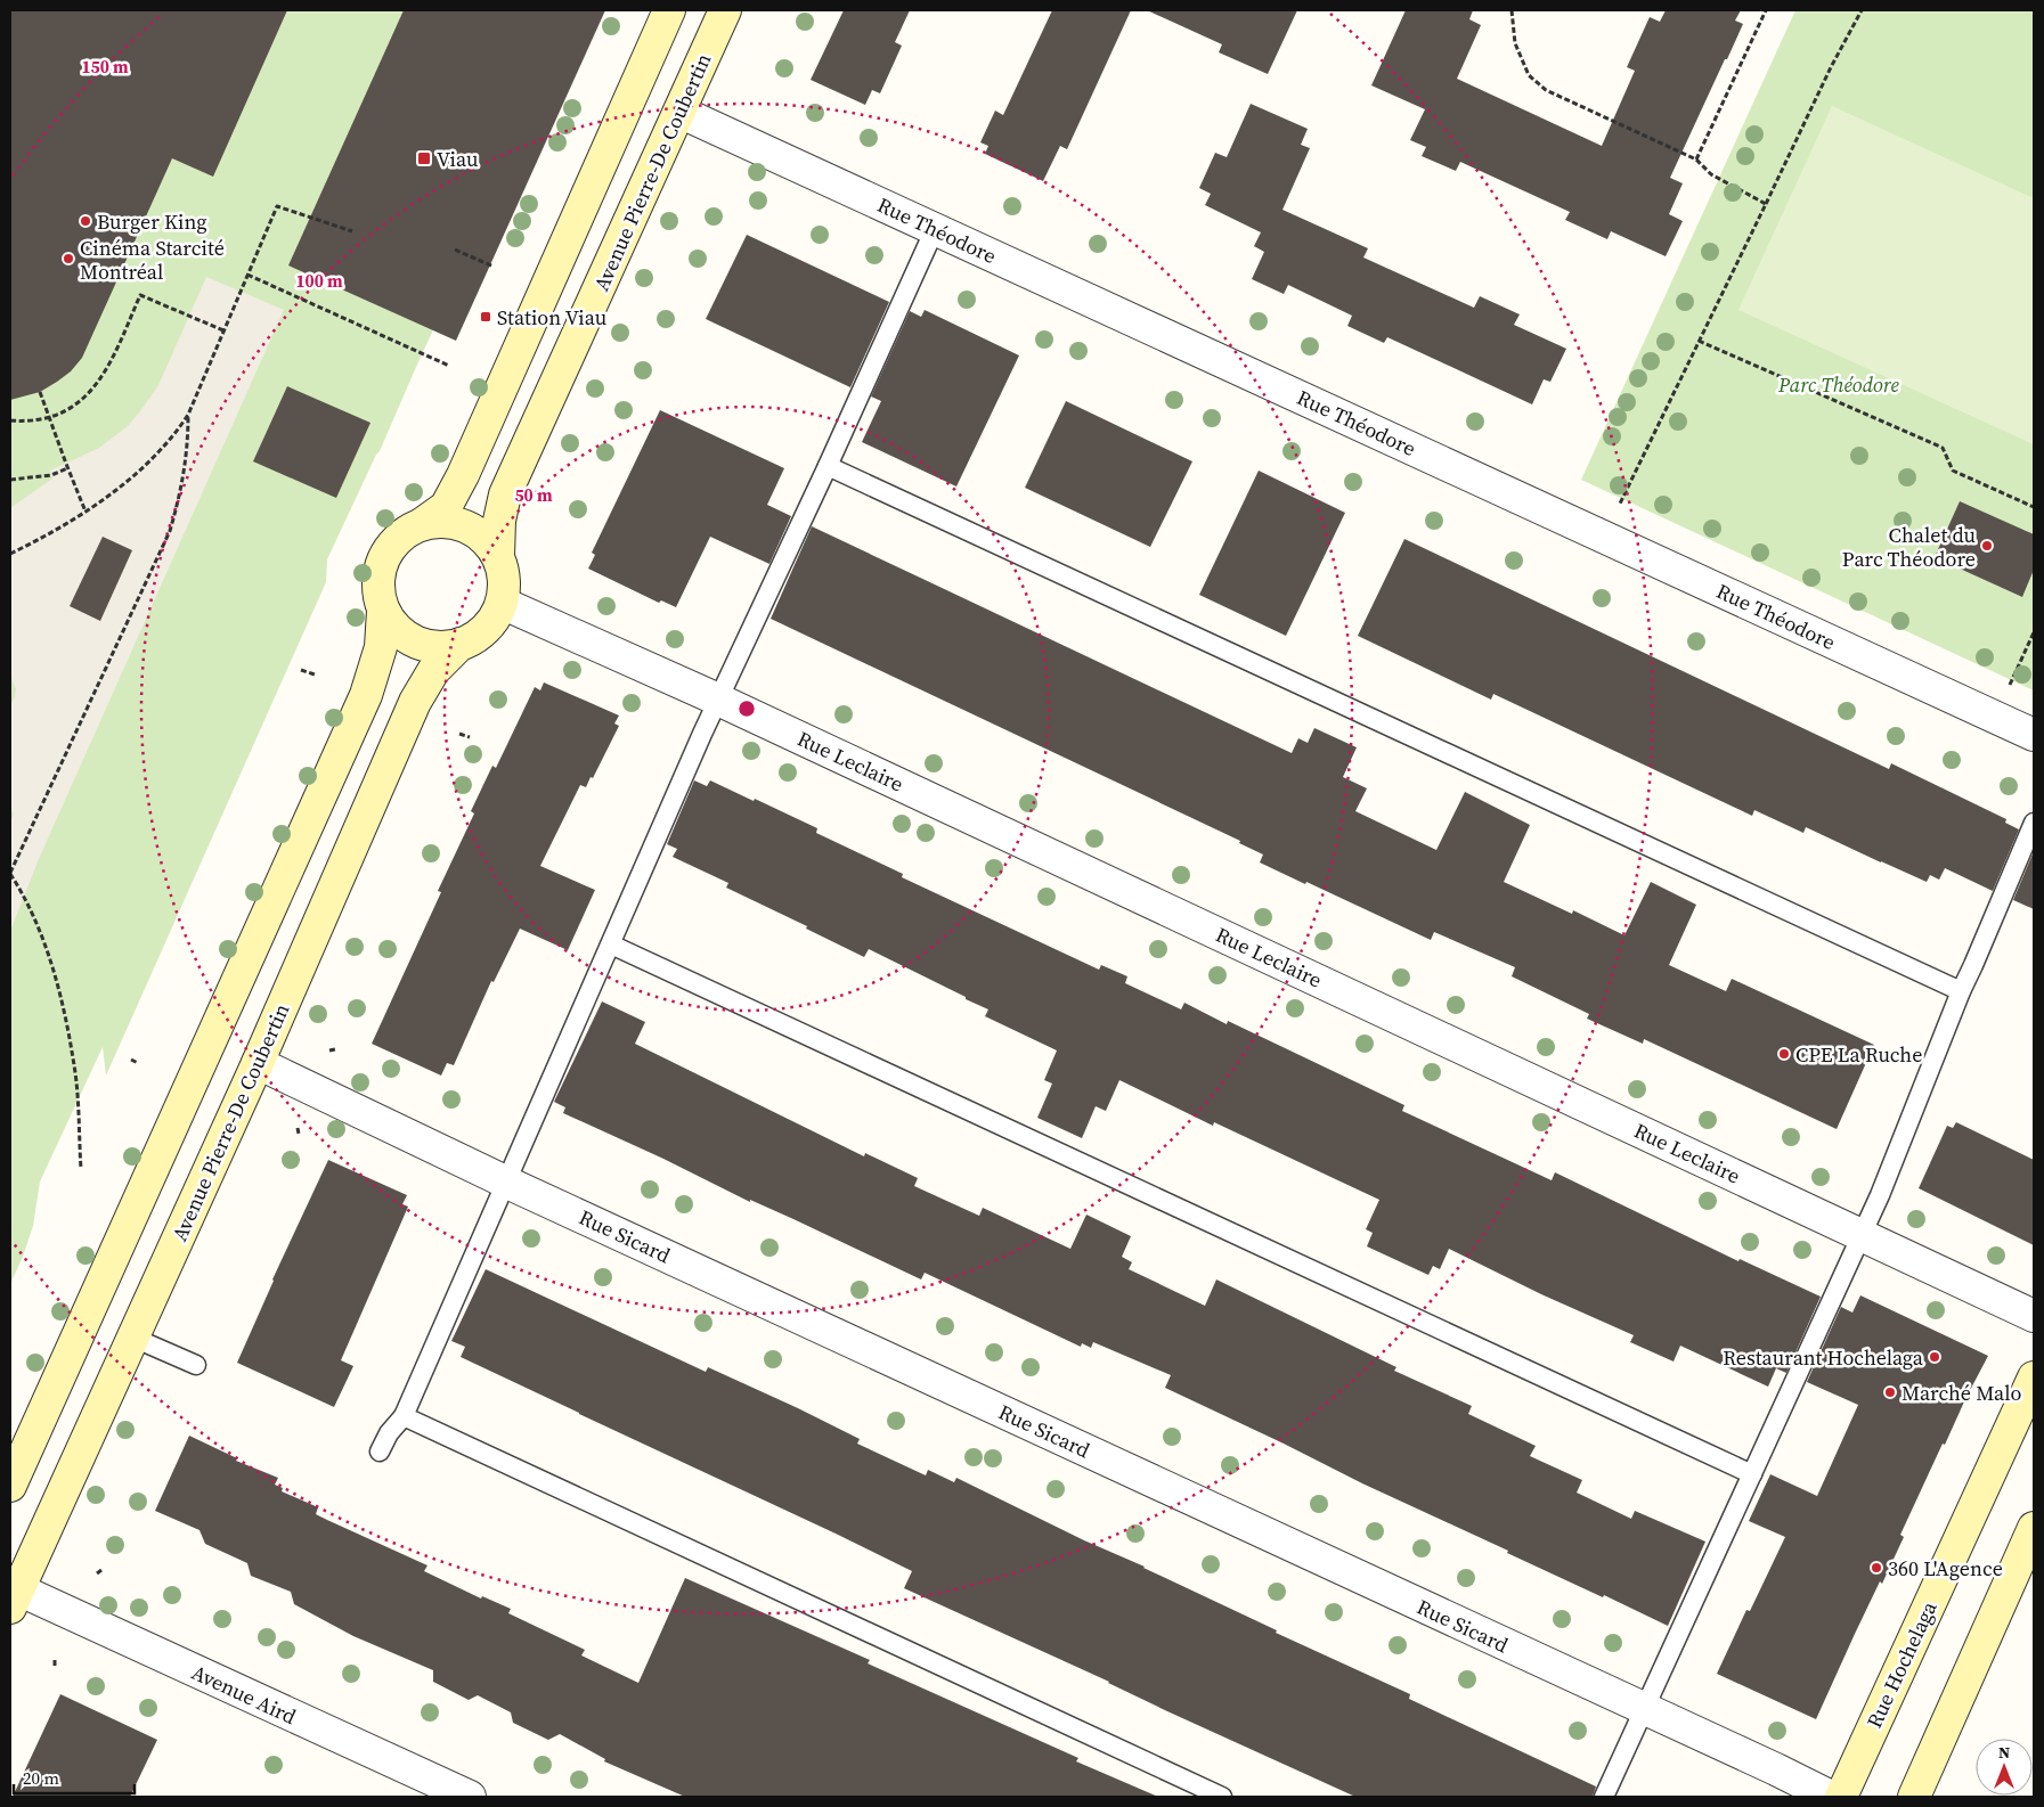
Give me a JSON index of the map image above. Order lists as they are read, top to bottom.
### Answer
{
  "streets": {
    "street": [
      "Avenue Pierre-De Coubertin",
      "Rue Théodore",
      "Rue Leclaire",
      "Rue Sicard",
      "Rue Hochelaga",
      "Avenue Aird"
    ]
  },
  "crossings": [
    ["Avenue Pierre-De Coubertin", "Rue Théodore"],
    ["Avenue Pierre-De Coubertin", "Rue Leclaire"],
    ["Avenue Pierre-De Coubertin", "Rue Sicard"],
    ["Avenue Pierre-De Coubertin", "Avenue Aird"]
  ],
  "parks": ["Parc Théodore"],
  "places": {
    "transit": ["Viau", "Station Viau"],
    "other": [
      "Burger King",
      "Cinéma Starcité Montréal",
      "Chalet du Parc Théodore",
      "CPE La Ruche",
      "Restaurant Hochelaga",
      "Marché Malo",
      "360 L'Agence"
    ]
  },
  "scale_bar": "20 m",
  "north": "top",
  "rings": ["150 m", "100 m", "50 m"]
}
